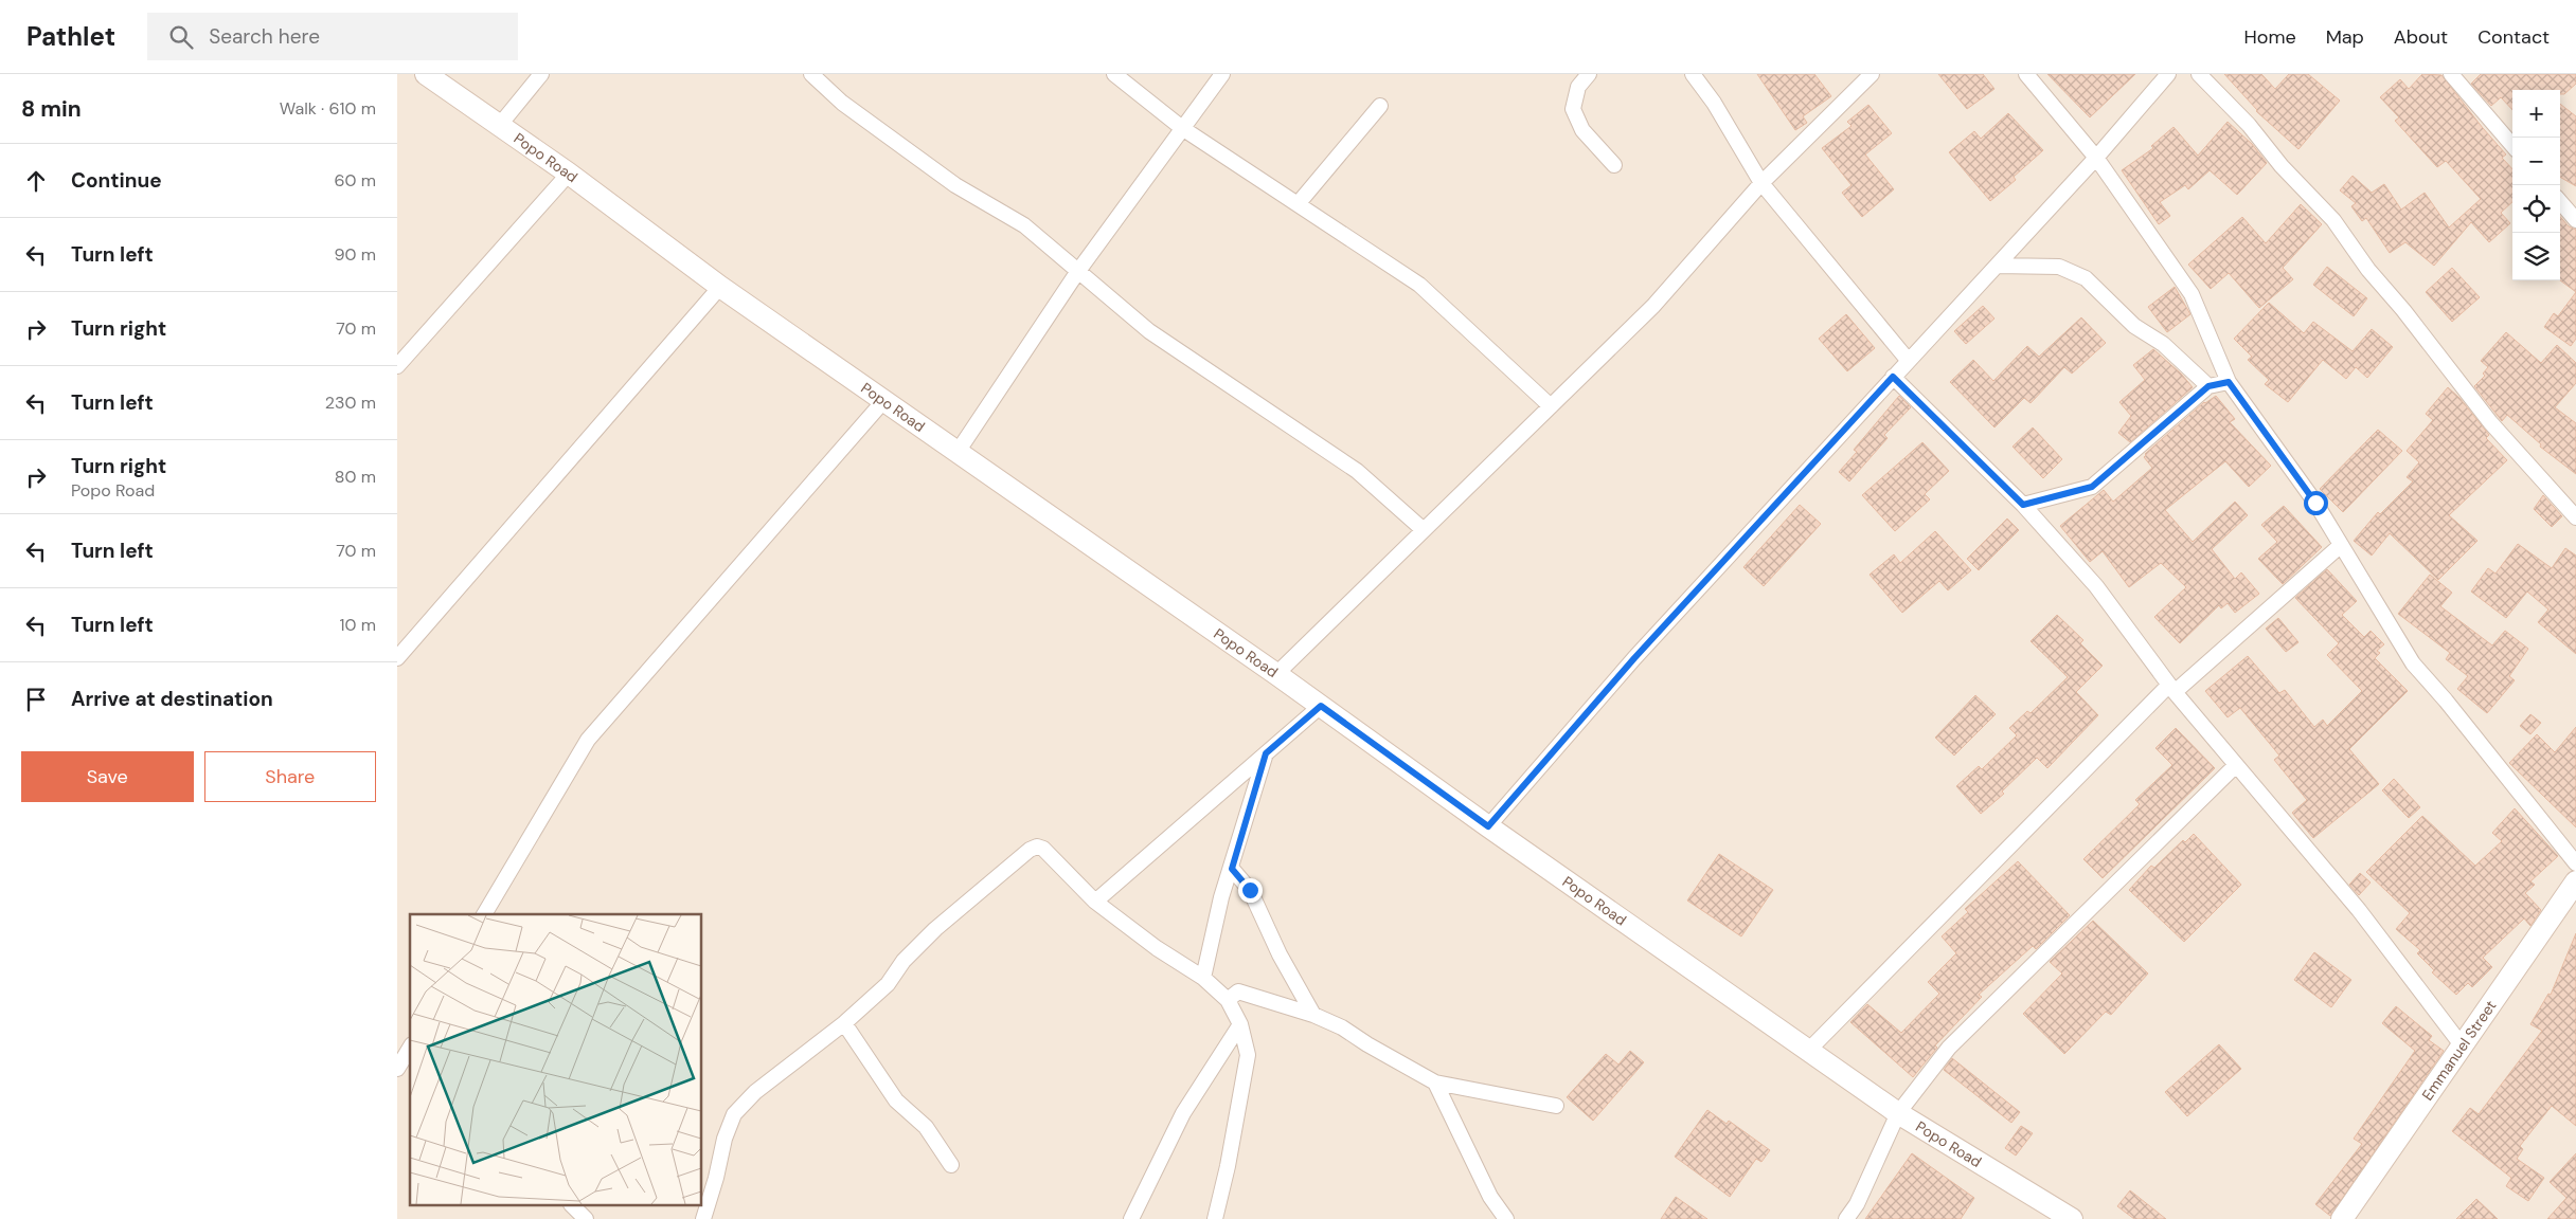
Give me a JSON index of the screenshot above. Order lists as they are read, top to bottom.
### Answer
{
  "streets": {
    "main road": ["Popo Road", "Emmanuel Street"]
  },
  "page": {
    "header": "Pathlet",
    "search": "Search here",
    "nav": [
      "Home",
      "Map",
      "About",
      "Contact"
    ],
    "heading": ["8 min", "Walk · 610 m"],
    "map_buttons": ["+", "−"],
    "list": [
      ["Continue", "60 m"],
      ["Turn left", "90 m"],
      ["Turn right", "70 m"],
      ["Turn left", "230 m"],
      ["Turn right", "Popo Road", "80 m"],
      ["Turn left", "70 m"],
      ["Turn left", "10 m"],
      "Arrive at destination"
    ],
    "buttons": ["Save", "Share"]
  }
}
